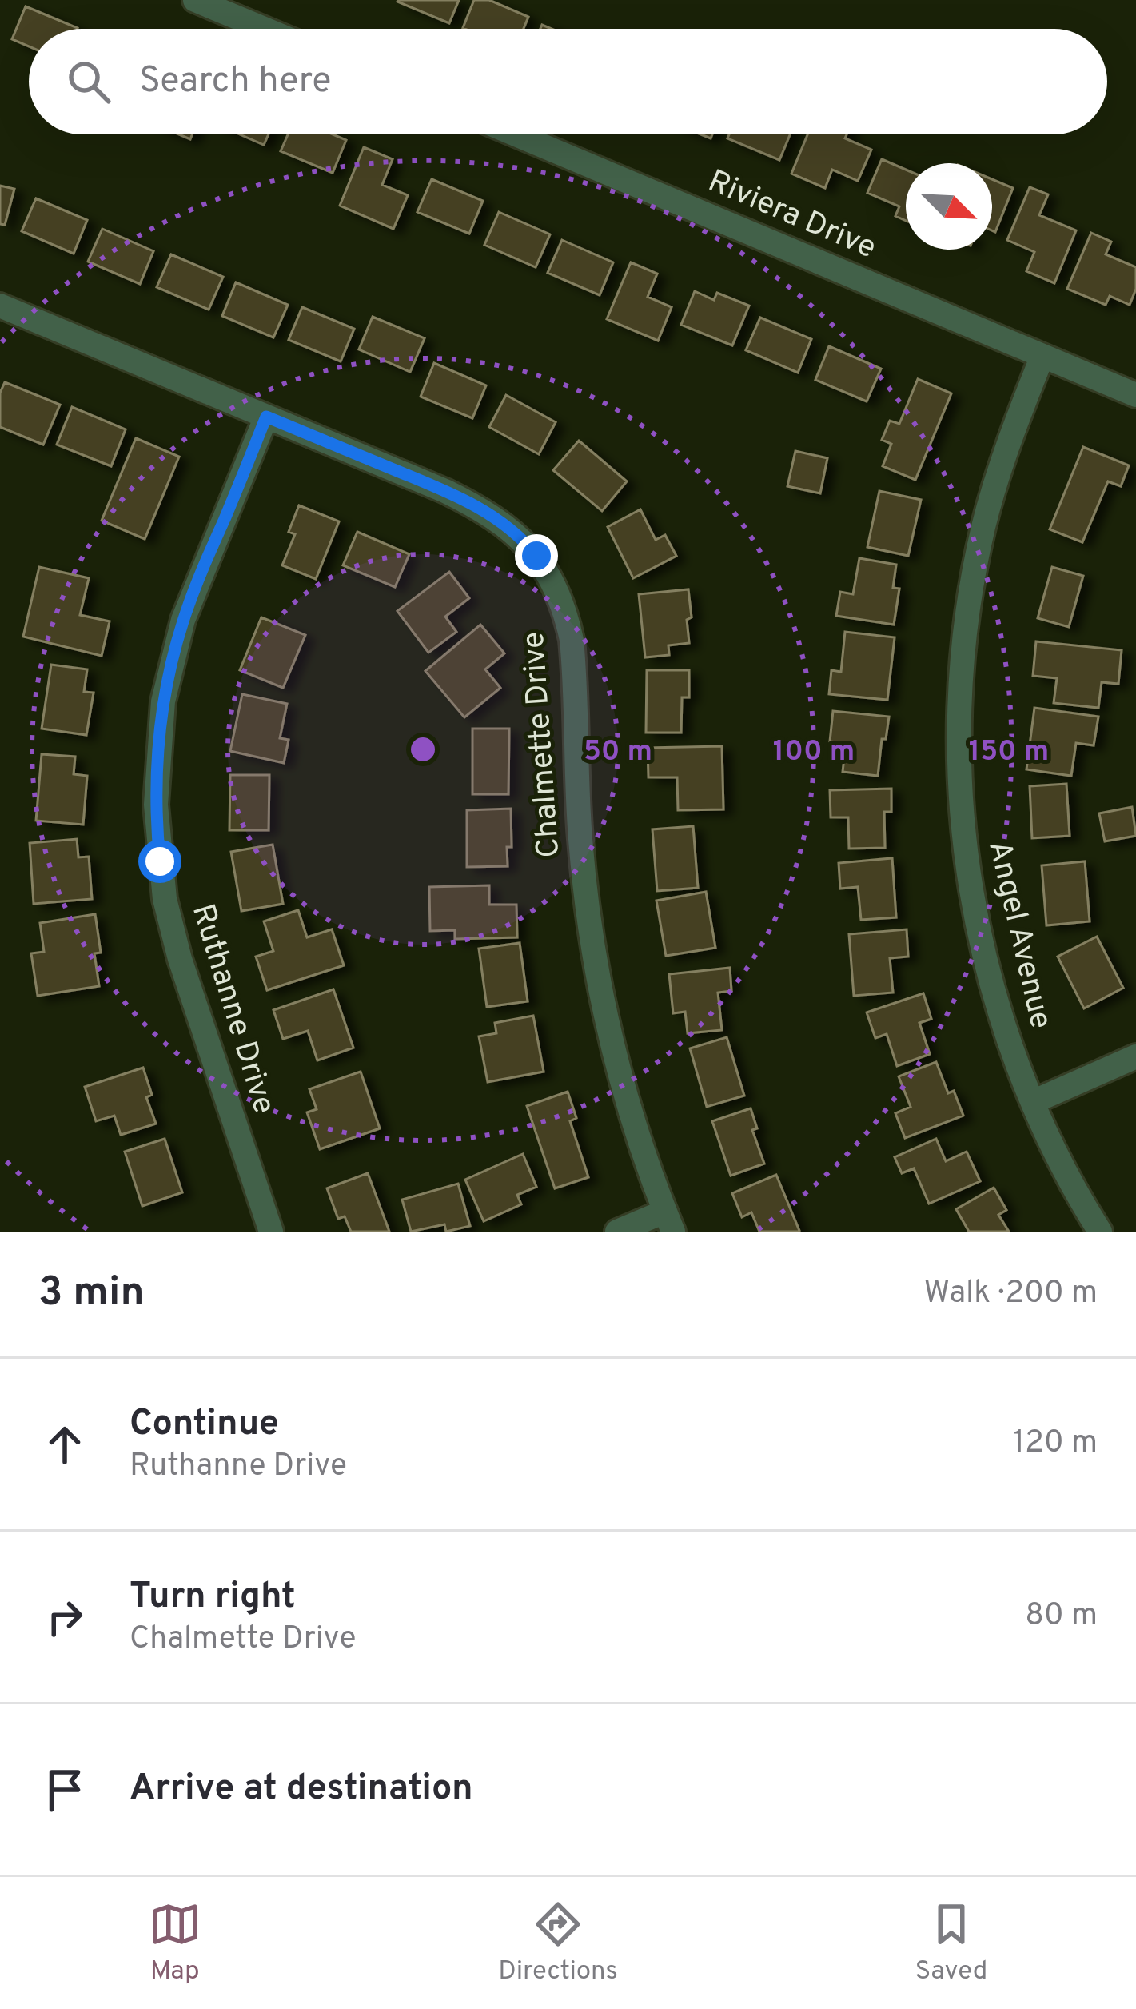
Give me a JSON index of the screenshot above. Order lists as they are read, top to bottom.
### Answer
{
  "streets": {
    "street": [
      "Riviera Drive",
      "Chalmette Drive",
      "Angel Avenue",
      "Ruthanne Drive"
    ]
  },
  "crossings": [
    ["Riviera Drive", "Angel Avenue"],
    ["Chalmette Drive", "Ruthanne Drive"]
  ],
  "north": "bottom right",
  "page": {
    "search": "Search here",
    "heading": ["3 min", "Walk · 200 m"],
    "list": [
      ["Continue", "Ruthanne Drive", "120 m"],
      ["Turn right", "Chalmette Drive", "80 m"],
      "Arrive at destination"
    ],
    "nav": ["Map", "Directions", "Saved"]
  },
  "rings": ["50 m", "100 m", "150 m"]
}
